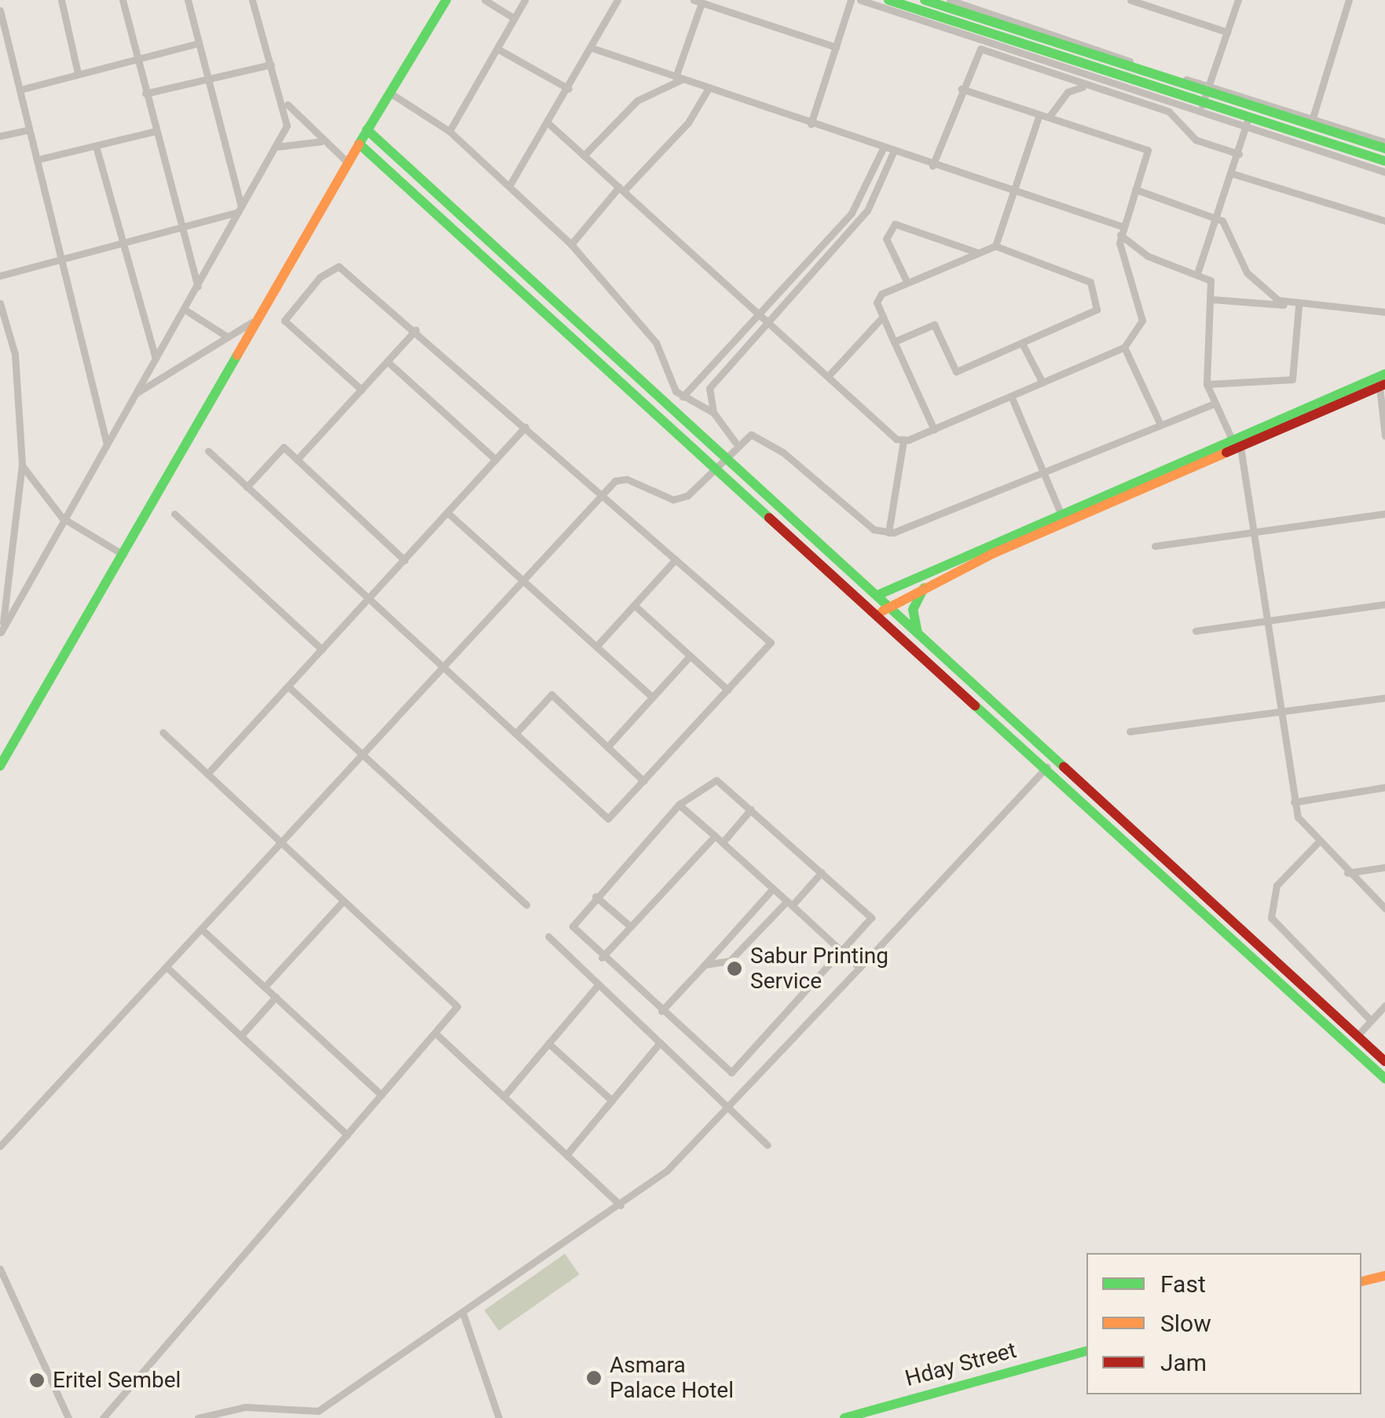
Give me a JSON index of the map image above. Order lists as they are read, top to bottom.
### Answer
{
  "streets": {
    "main road": ["Hday Street"]
  },
  "places": ["Sabur Printing Service", "Asmara Palace Hotel", "Eritel Sembel"],
  "legend": ["Fast", "Slow", "Jam"]
}
